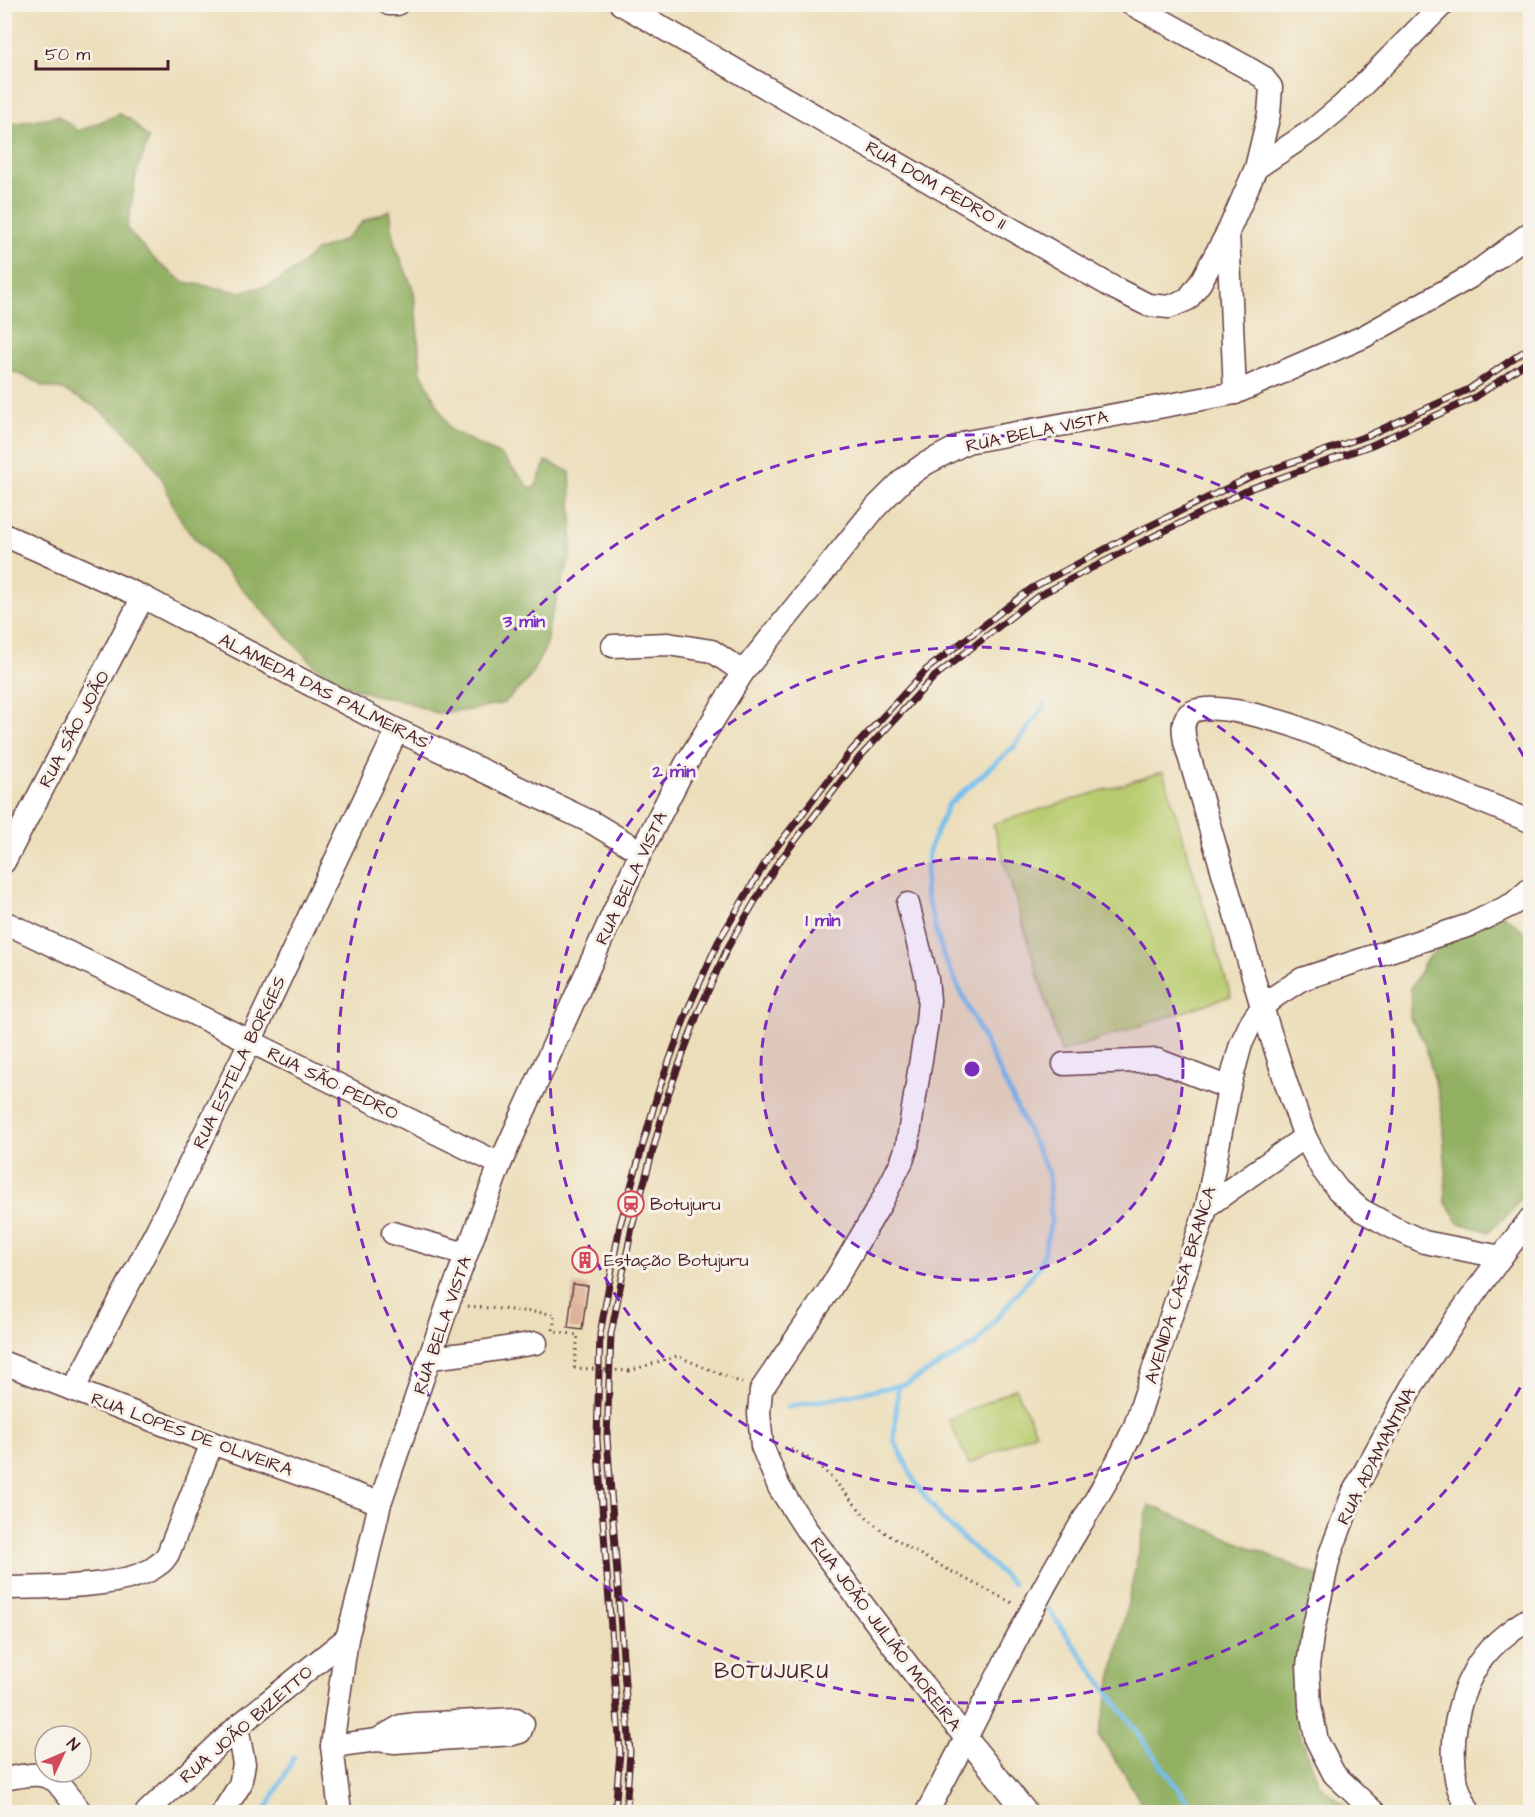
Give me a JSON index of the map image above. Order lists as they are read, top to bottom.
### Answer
{
  "streets": {
    "street": [
      "RUA DOM PEDRO II",
      "RUA BELA VISTA",
      "ALAMEDA DAS PALMEIRAS",
      "RUA SÃO JOÃO",
      "RUA ESTELA BORGES",
      "RUA SÃO PEDRO",
      "AVENIDA CASA BRANCA",
      "RUA LOPES DE OLIVEIRA",
      "RUA ADAMANTINA",
      "RUA JOÃO JULIÃO MOREIRA",
      "RUA JOÃO BIZETTO"
    ]
  },
  "crossings": [
    ["RUA BELA VISTA", "ALAMEDA DAS PALMEIRAS"],
    ["RUA BELA VISTA", "RUA SÃO PEDRO"],
    ["RUA BELA VISTA", "RUA LOPES DE OLIVEIRA"],
    ["RUA BELA VISTA", "RUA JOÃO BIZETTO"],
    ["ALAMEDA DAS PALMEIRAS", "RUA SÃO JOÃO"],
    ["ALAMEDA DAS PALMEIRAS", "RUA ESTELA BORGES"],
    ["RUA ESTELA BORGES", "RUA SÃO PEDRO"],
    ["RUA ESTELA BORGES", "RUA LOPES DE OLIVEIRA"],
    ["AVENIDA CASA BRANCA", "RUA JOÃO JULIÃO MOREIRA"]
  ],
  "districts": ["BOTUJURU"],
  "places": {
    "station": ["Botujuru"],
    "building": ["Estação Botujuru"]
  },
  "scale_bar": "50 m",
  "north": "top right",
  "rings": ["3 min", "2 min", "1 min"]
}
